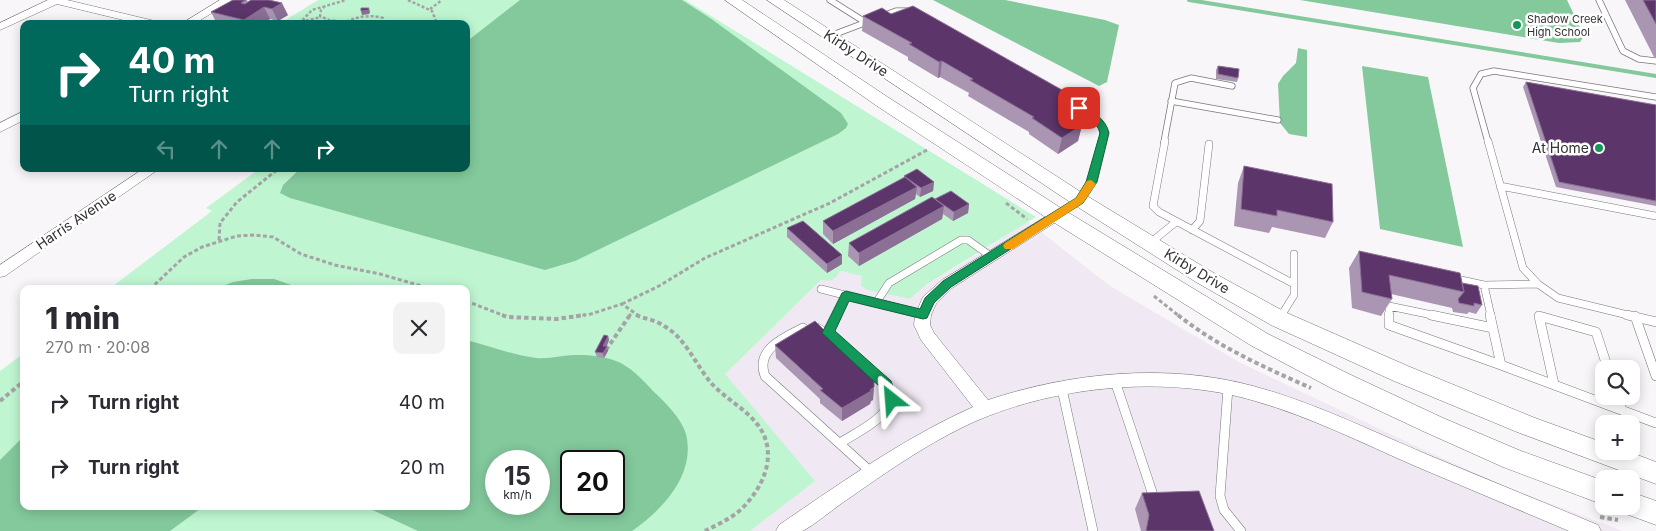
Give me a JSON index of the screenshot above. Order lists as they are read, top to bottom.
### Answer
{
  "streets": {
    "main road": ["Kirby Drive"],
    "street": ["Harris Avenue"]
  },
  "places": ["Shadow Creek High School", "At Home"],
  "page": {
    "turn": ["40 m", "Turn right"],
    "heading": ["1 min", "270 m · 20:08"],
    "map_buttons": ["+", "−"],
    "list": [
      {
        "name": "Turn right",
        "value": "40 m"
      },
      {
        "name": "Turn right",
        "value": "20 m"
      }
    ],
    "speed": "15 km/h",
    "limit": "20"
  }
}
